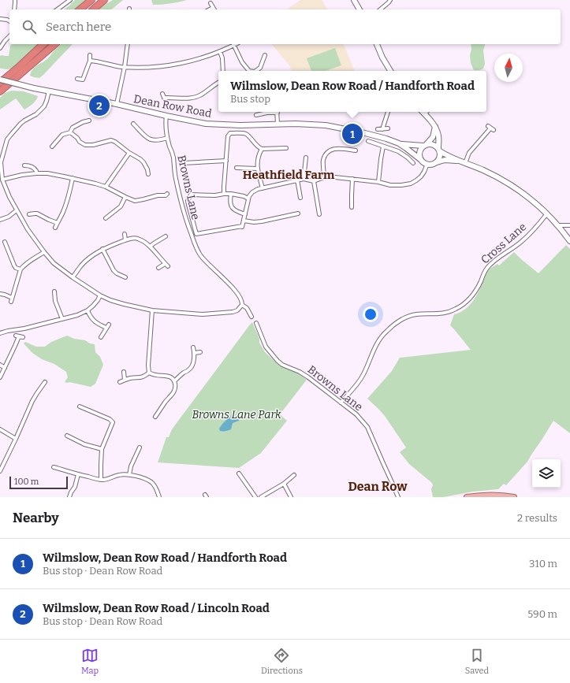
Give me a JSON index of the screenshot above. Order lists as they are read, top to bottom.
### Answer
{
  "streets": {
    "street": ["Dean Row Road", "Browns Lane", "Cross Lane"]
  },
  "crossings": [
    ["Dean Row Road", "Browns Lane"],
    ["Browns Lane", "Cross Lane"]
  ],
  "districts": ["Heathfield Farm", "Dean Row"],
  "parks": ["Browns Lane Park"],
  "scale_bar": "100 m",
  "north": "top",
  "page": {
    "search": "Search here",
    "popup": ["Wilmslow, Dean Row Road / Handforth Road", "Bus stop"],
    "pins": ["2", "1"],
    "scale": "100 m",
    "heading": ["Nearby", "2 results"],
    "list": [
      {
        "mark": "1",
        "name": "Wilmslow, Dean Row Road / Handforth Road",
        "note": "Bus stop · Dean Row Road",
        "value": "310 m"
      },
      {
        "mark": "2",
        "name": "Wilmslow, Dean Row Road / Lincoln Road",
        "note": "Bus stop · Dean Row Road",
        "value": "590 m"
      }
    ],
    "nav": ["Map", "Directions", "Saved"]
  }
}
